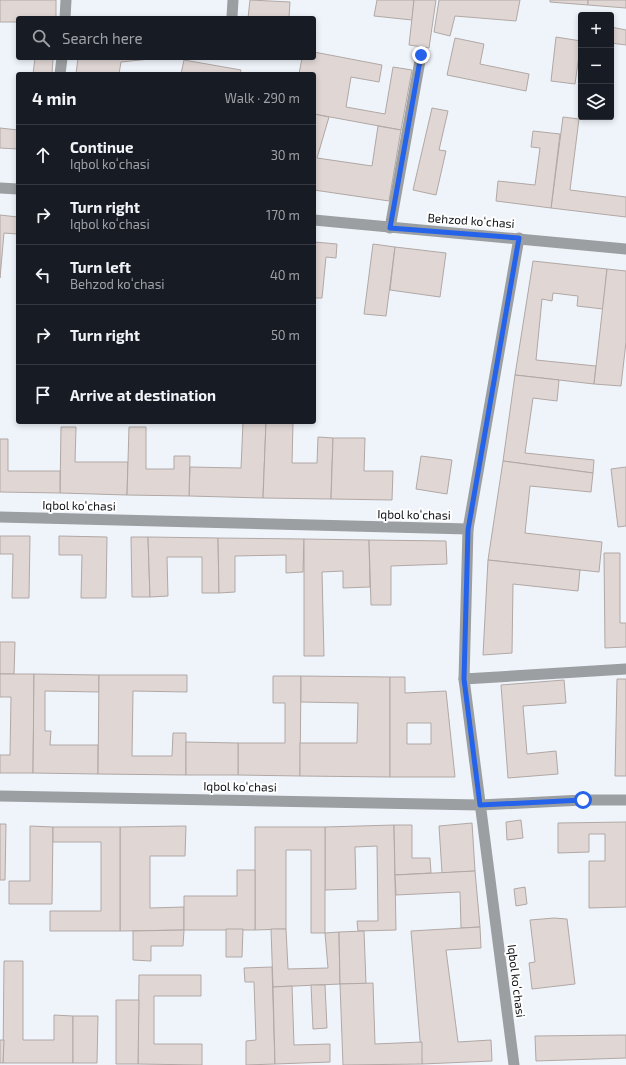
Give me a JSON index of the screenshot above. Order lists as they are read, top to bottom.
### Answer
{
  "streets": {
    "street": ["Behzod koʻchasi", "Iqbol koʻchasi"]
  },
  "crossings": [
    ["Behzod koʻchasi", "Iqbol koʻchasi"]
  ],
  "page": {
    "map_buttons": ["+", "−"],
    "search": "Search here",
    "heading": ["4 min", "Walk · 290 m"],
    "list": [
      ["Continue", "Iqbol koʻchasi", "30 m"],
      ["Turn right", "Iqbol koʻchasi", "170 m"],
      ["Turn left", "Behzod koʻchasi", "40 m"],
      ["Turn right", "50 m"],
      "Arrive at destination"
    ]
  }
}
